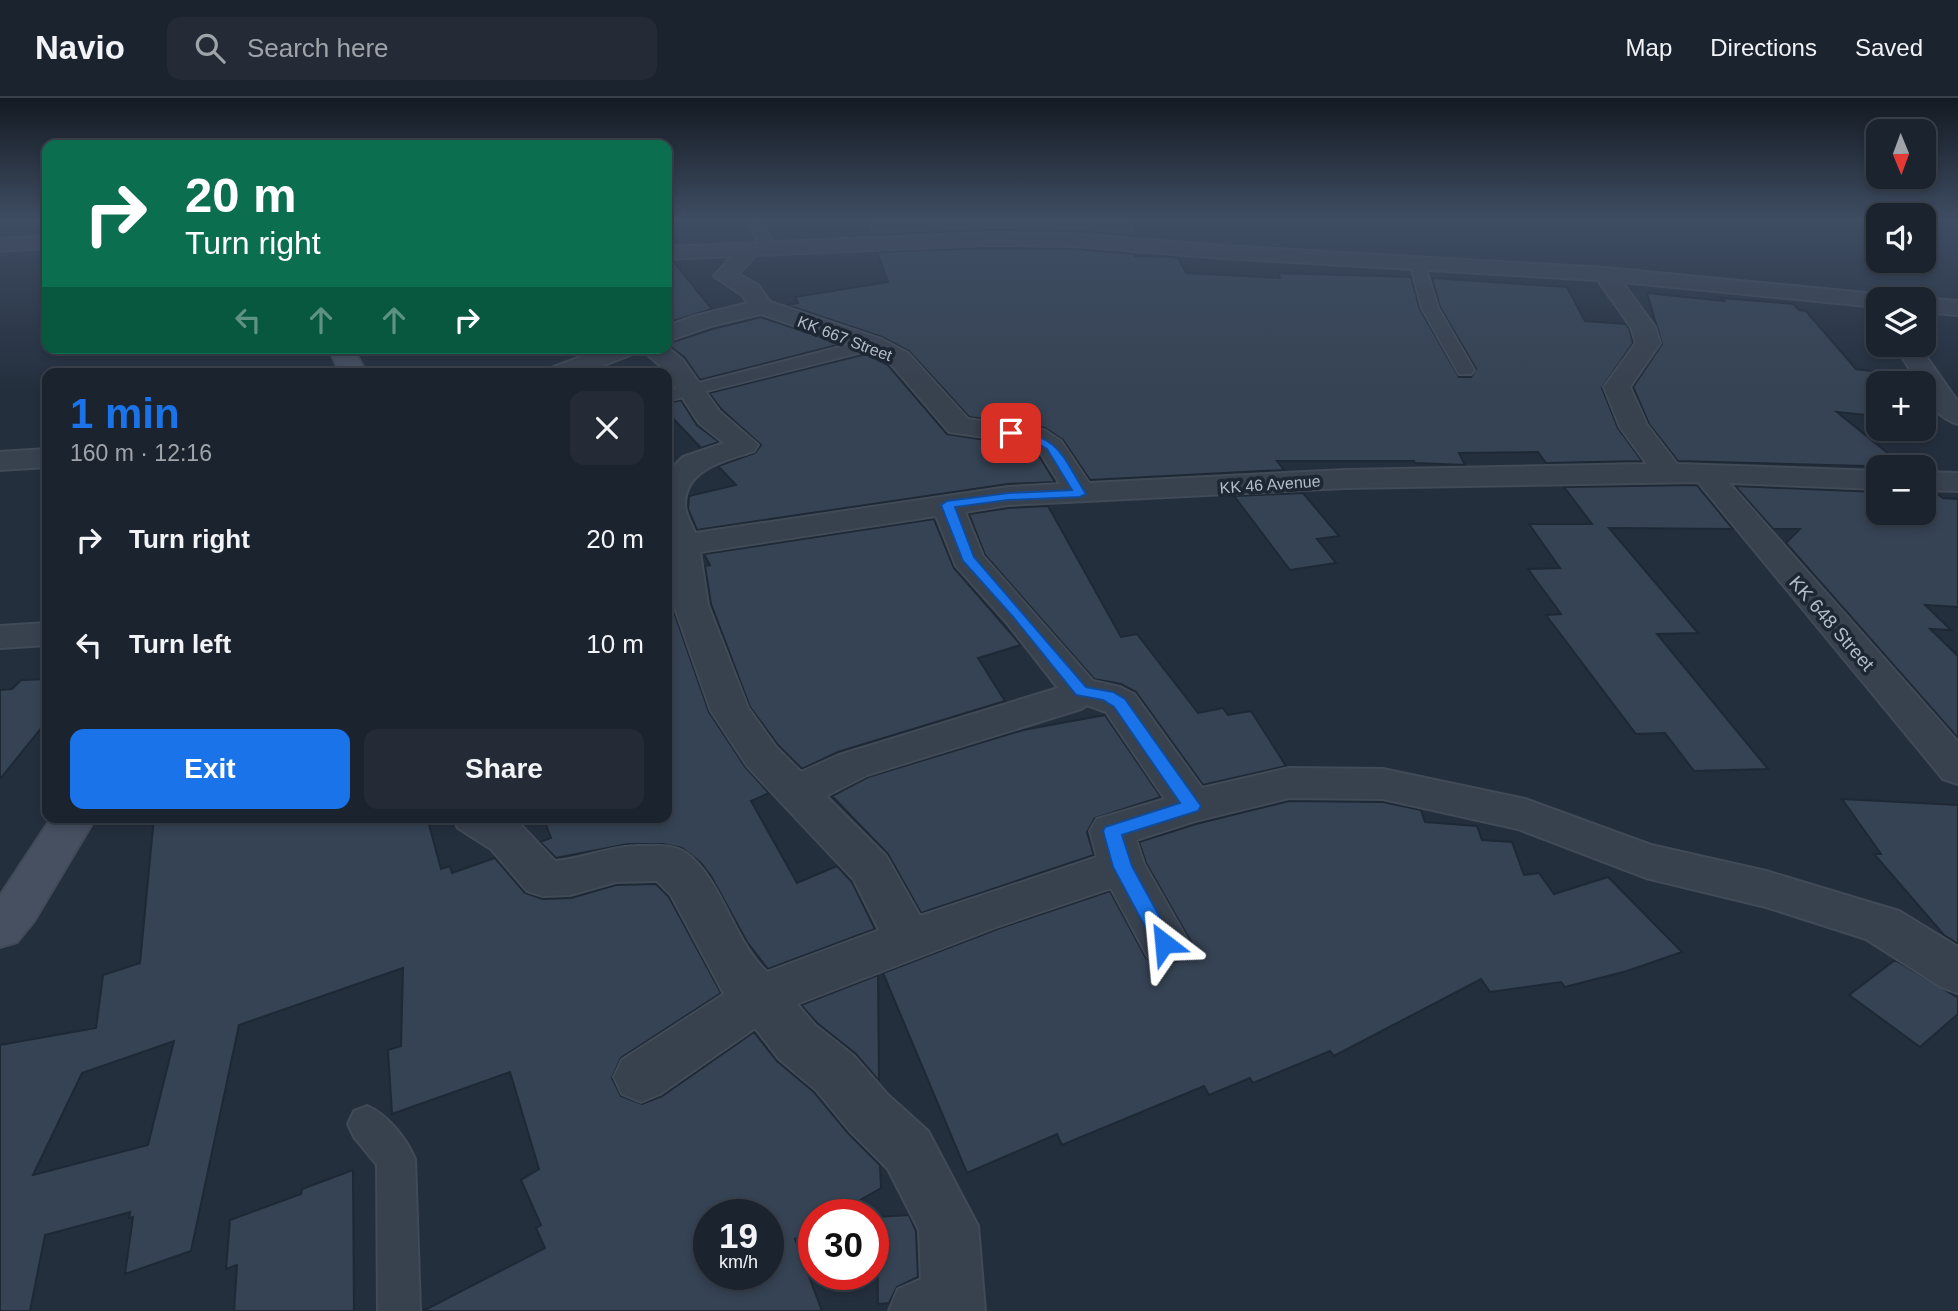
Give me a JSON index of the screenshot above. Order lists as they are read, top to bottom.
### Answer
{
  "streets": {
    "street": ["KK 667 Street", "KK 46 Avenue", "KK 648 Street"]
  },
  "crossings": [
    ["KK 667 Street", "KK 46 Avenue"],
    ["KK 46 Avenue", "KK 648 Street"]
  ],
  "north": "bottom",
  "page": {
    "header": "Navio",
    "search": "Search here",
    "nav": ["Map", "Directions", "Saved"],
    "map_buttons": ["+", "−"],
    "turn": ["20 m", "Turn right"],
    "heading": ["1 min", "160 m · 12:16"],
    "list": [
      {
        "name": "Turn right",
        "value": "20 m"
      },
      {
        "name": "Turn left",
        "value": "10 m"
      }
    ],
    "buttons": ["Exit", "Share"],
    "speed": "19 km/h",
    "limit": "30"
  }
}
